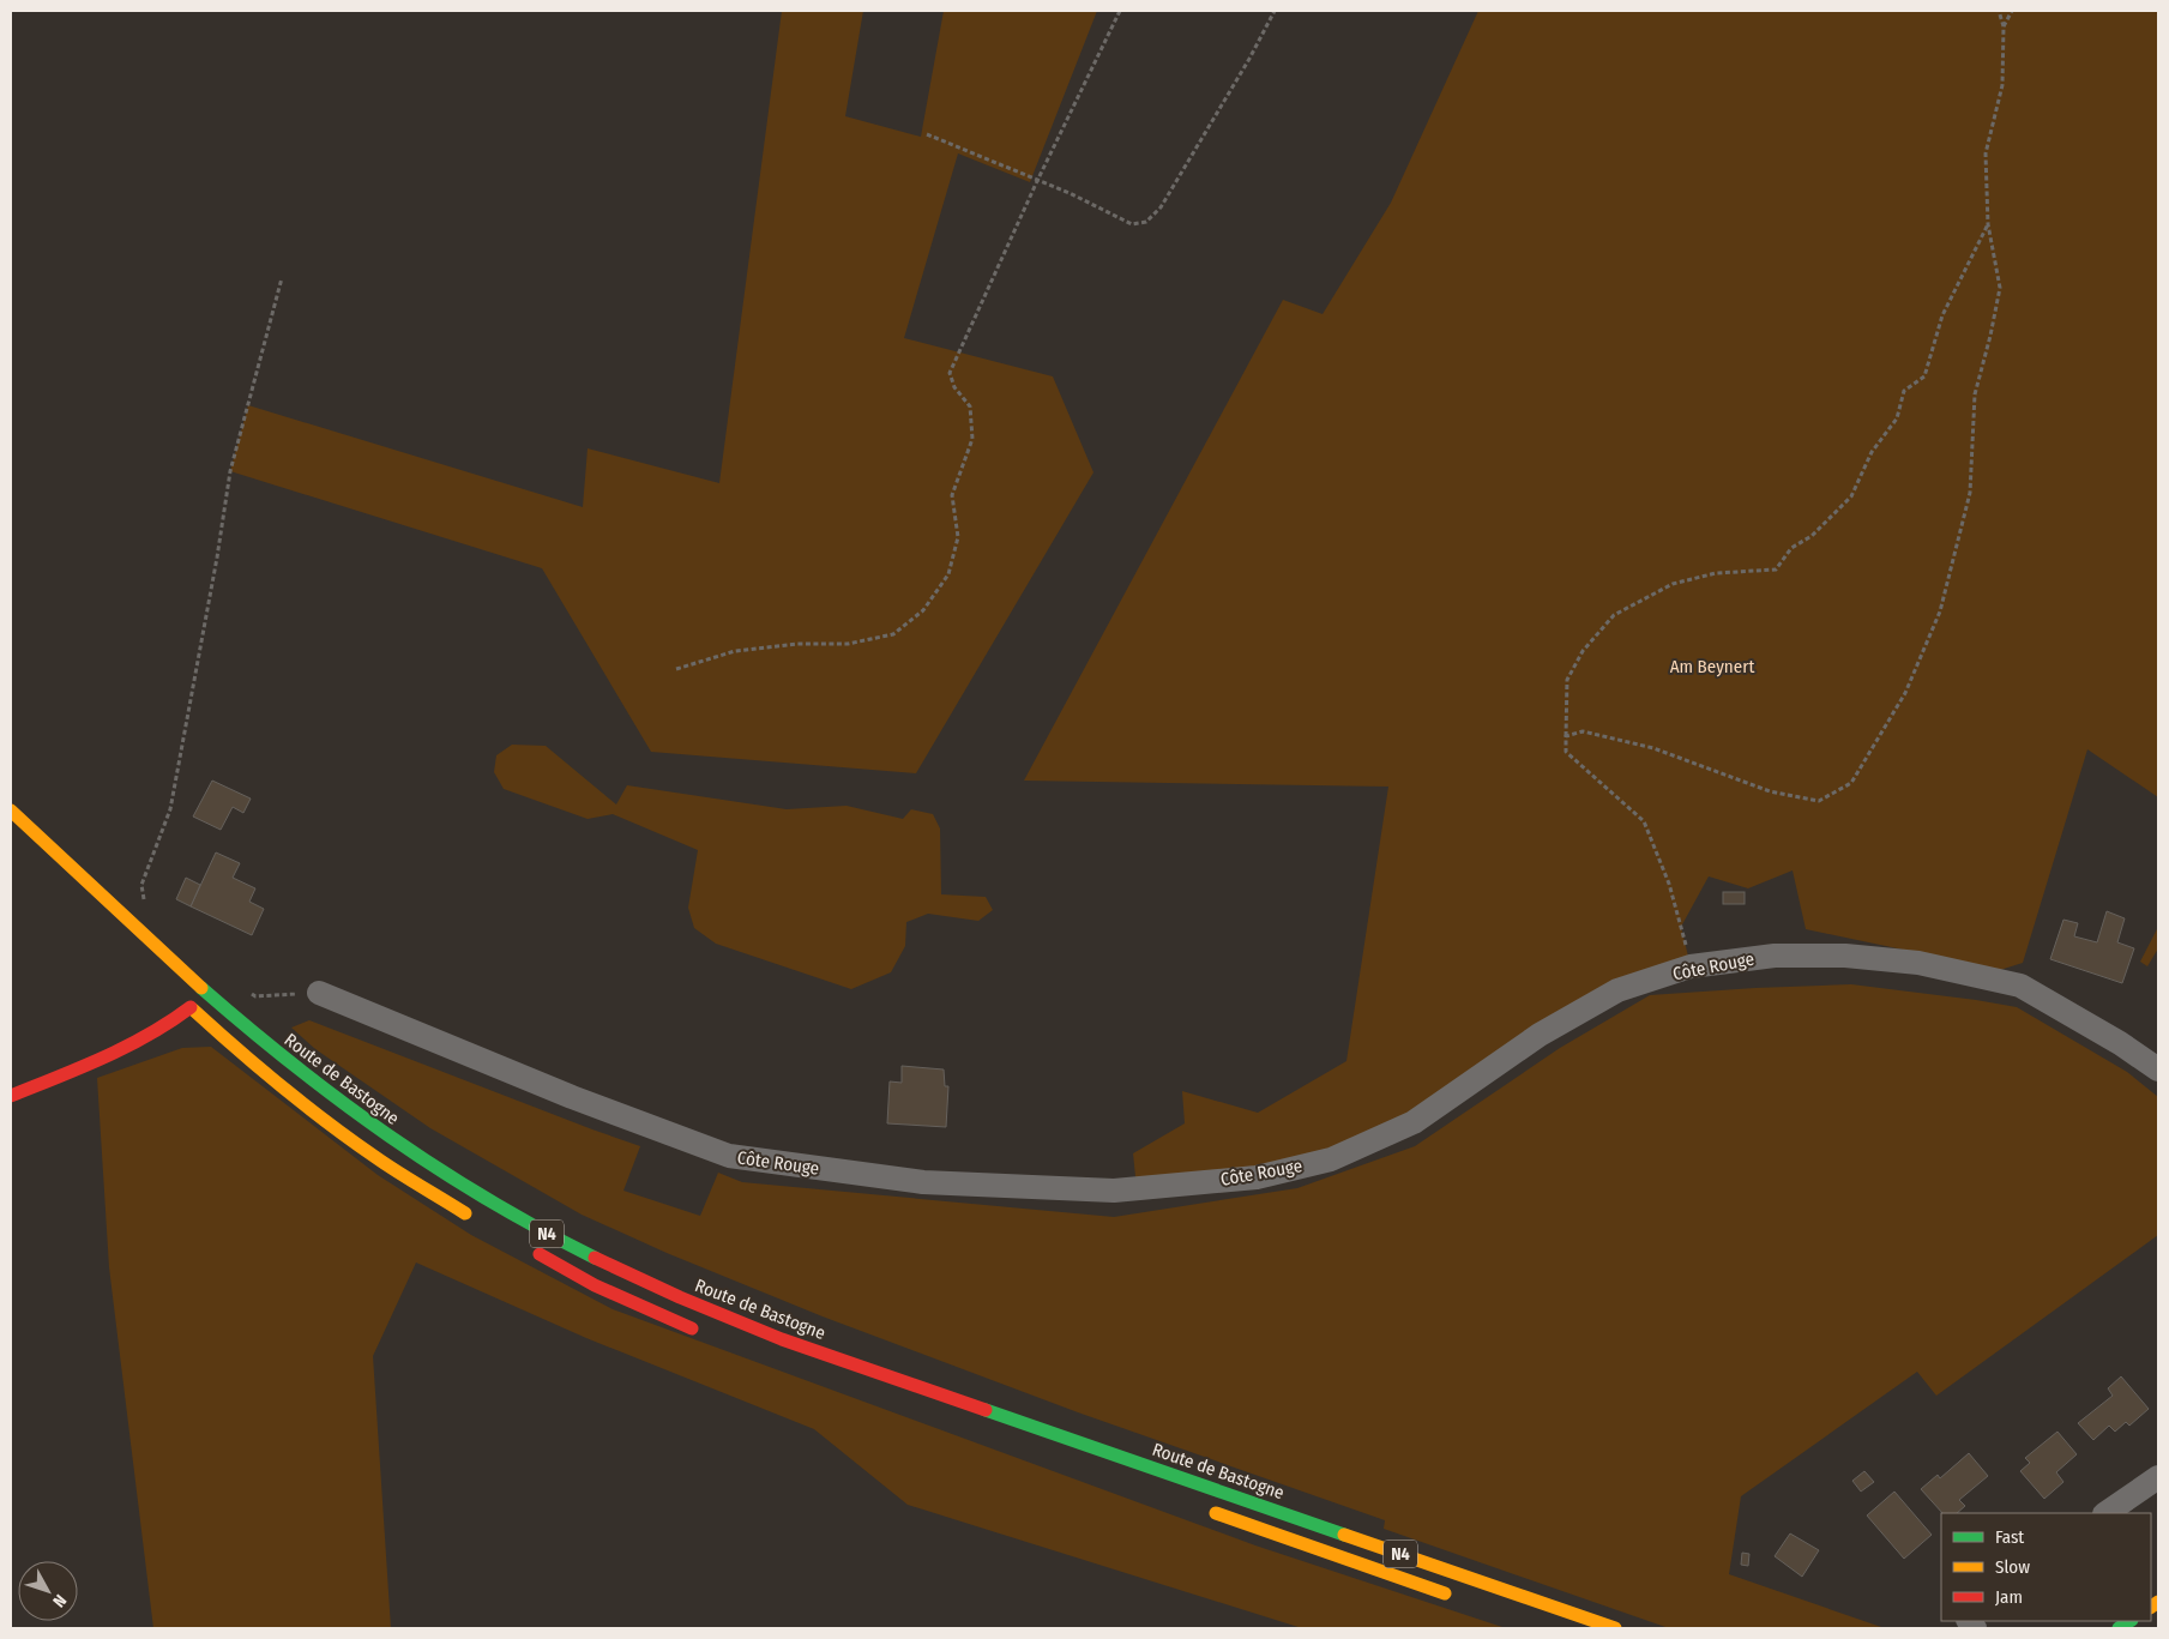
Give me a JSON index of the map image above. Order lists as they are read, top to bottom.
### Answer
{
  "streets": {
    "main road": ["Route de Bastogne", "N4"],
    "street": ["Côte Rouge"]
  },
  "parks": ["Am Beynert"],
  "legend": ["Fast", "Slow", "Jam"],
  "north": "bottom right"
}
